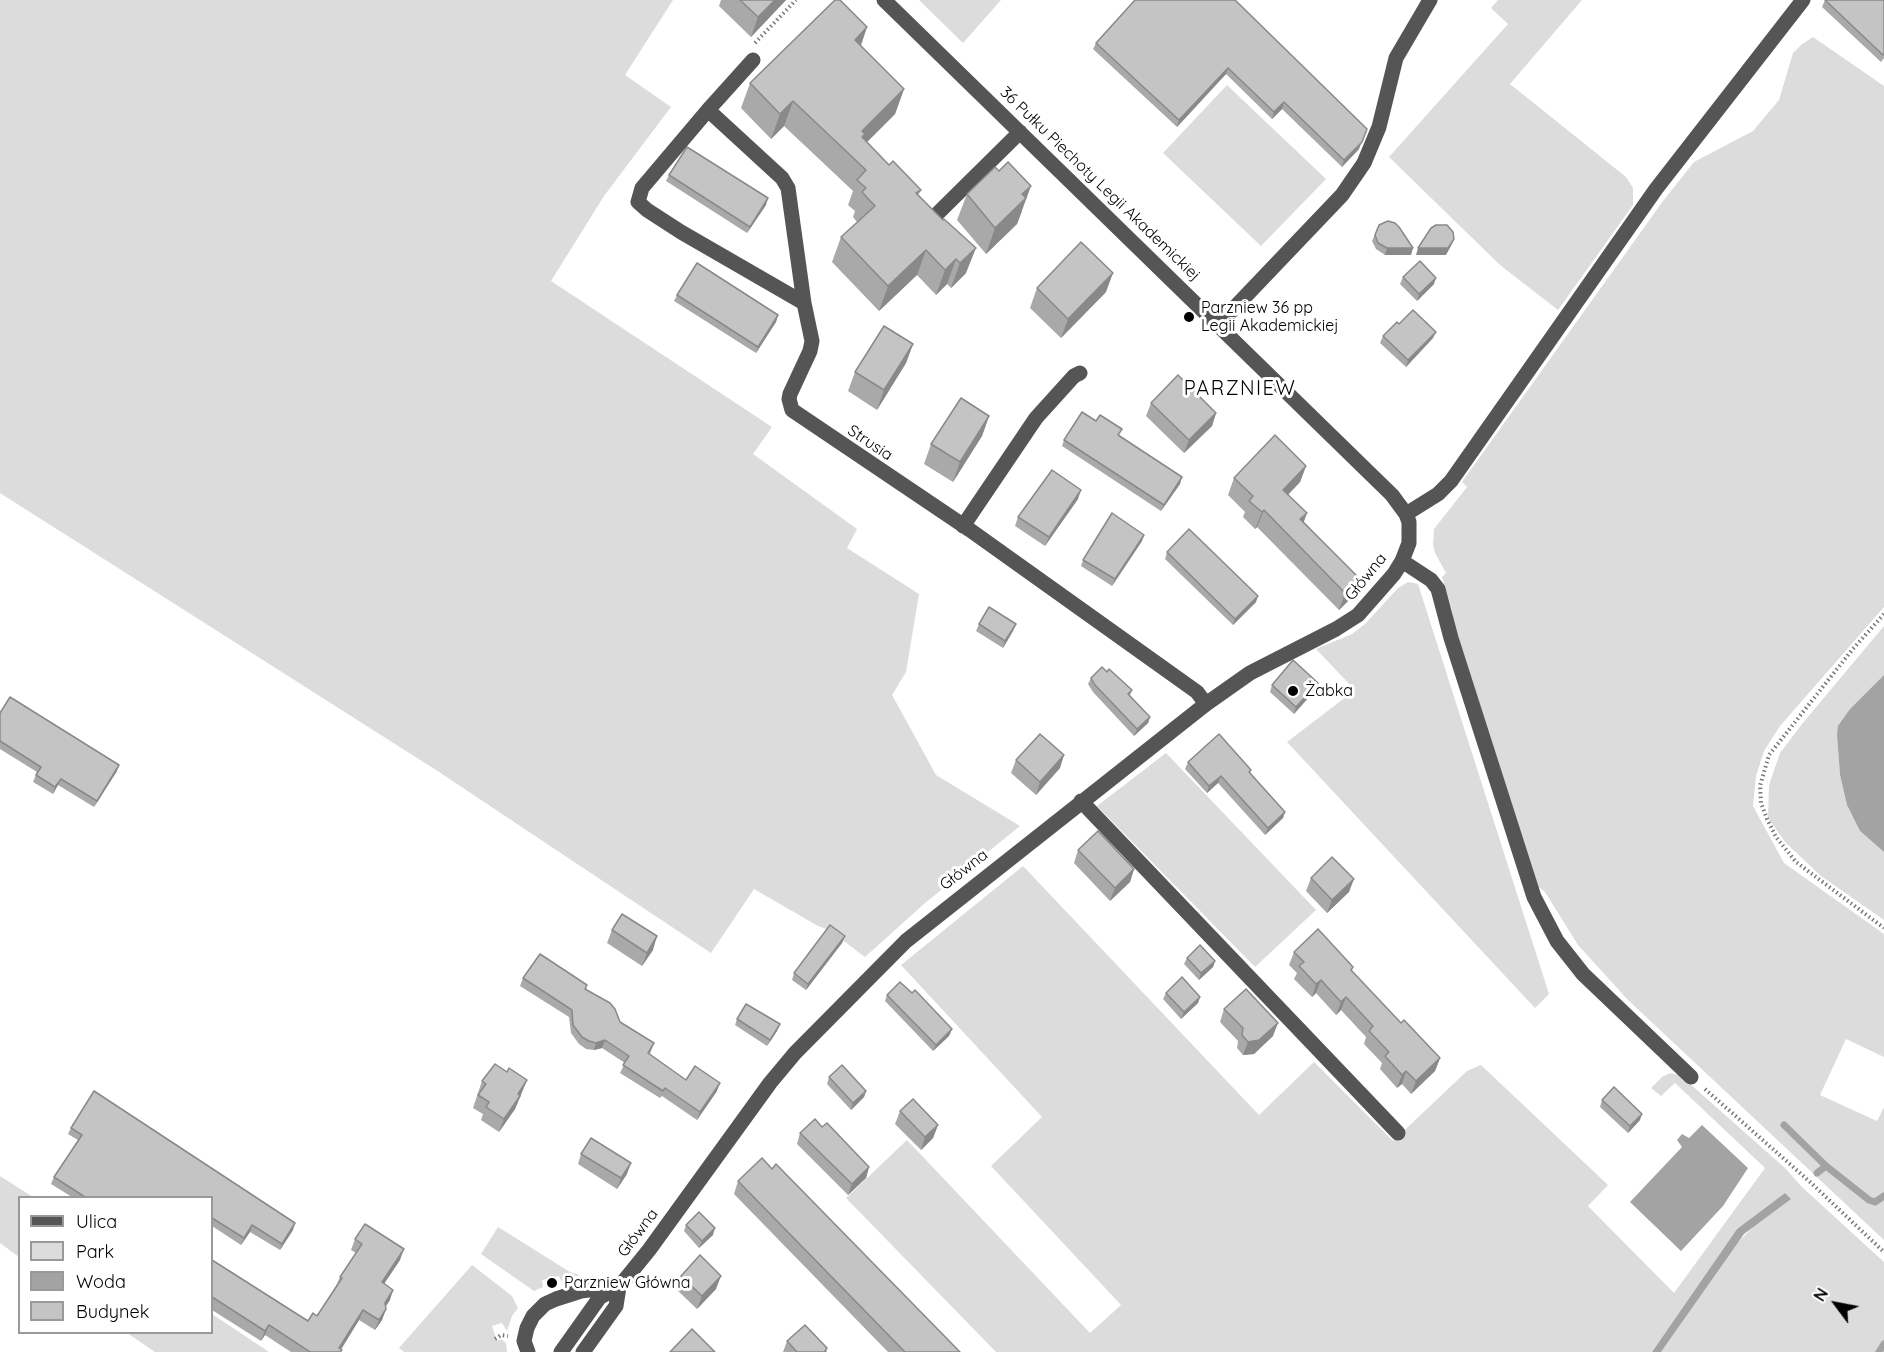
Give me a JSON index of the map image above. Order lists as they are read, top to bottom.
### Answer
{
  "streets": {
    "street": ["36 Pułku Piechoty Legii Akademickiej", "Strusia", "Główna"]
  },
  "crossings": [
    ["Strusia", "Główna"]
  ],
  "districts": ["PARZNIEW"],
  "places": ["Parzniew 36 pp Legii Akademickiej", "Żabka", "Parzniew Główna"],
  "legend": [
    "Ulica",
    "Park",
    "Woda",
    "Budynek"
  ],
  "north": "top left"
}
